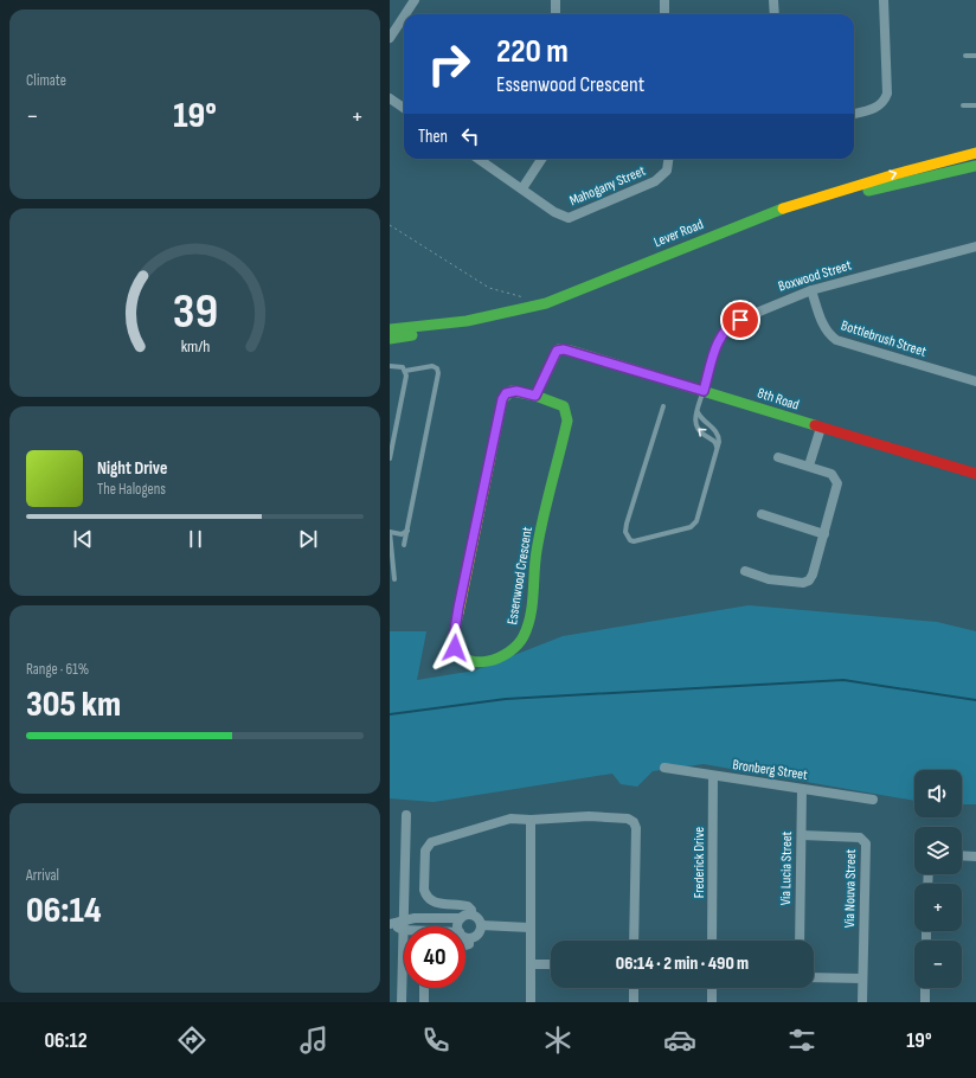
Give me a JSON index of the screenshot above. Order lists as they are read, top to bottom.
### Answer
{
  "streets": {
    "main road": ["Lever Road", "8th Road", "Essenwood Crescent"],
    "street": [
      "Mahogany Street",
      "Boxwood Street",
      "Bottlebrush Street",
      "Bronberg Street",
      "Frederick Drive",
      "Via Lucia Street",
      "Via Nouva Street"
    ]
  },
  "crossings": [
    ["Boxwood Street", "Bottlebrush Street"],
    ["Boxwood Street", "8th Road"],
    ["8th Road", "Essenwood Crescent"],
    ["Bronberg Street", "Frederick Drive"],
    ["Bronberg Street", "Via Lucia Street"],
    ["Via Lucia Street", "Via Nouva Street"]
  ],
  "page": {
    "tile": [
      "Climate",
      ["Range · 61%", "305 km"],
      ["Arrival", "06:14"]
    ],
    "turn": ["220 m", "Essenwood Crescent"],
    "heat": ["−", "19°", "+"],
    "then": "Then",
    "song": ["Night Drive", "The Halogens"],
    "map_buttons": ["+", "−"],
    "limit": "40",
    "trip": "06:14 · 2 min · 490 m",
    "tabs": ["06:12", "19°"],
    "gauge": ["39", "km/h"]
  }
}
